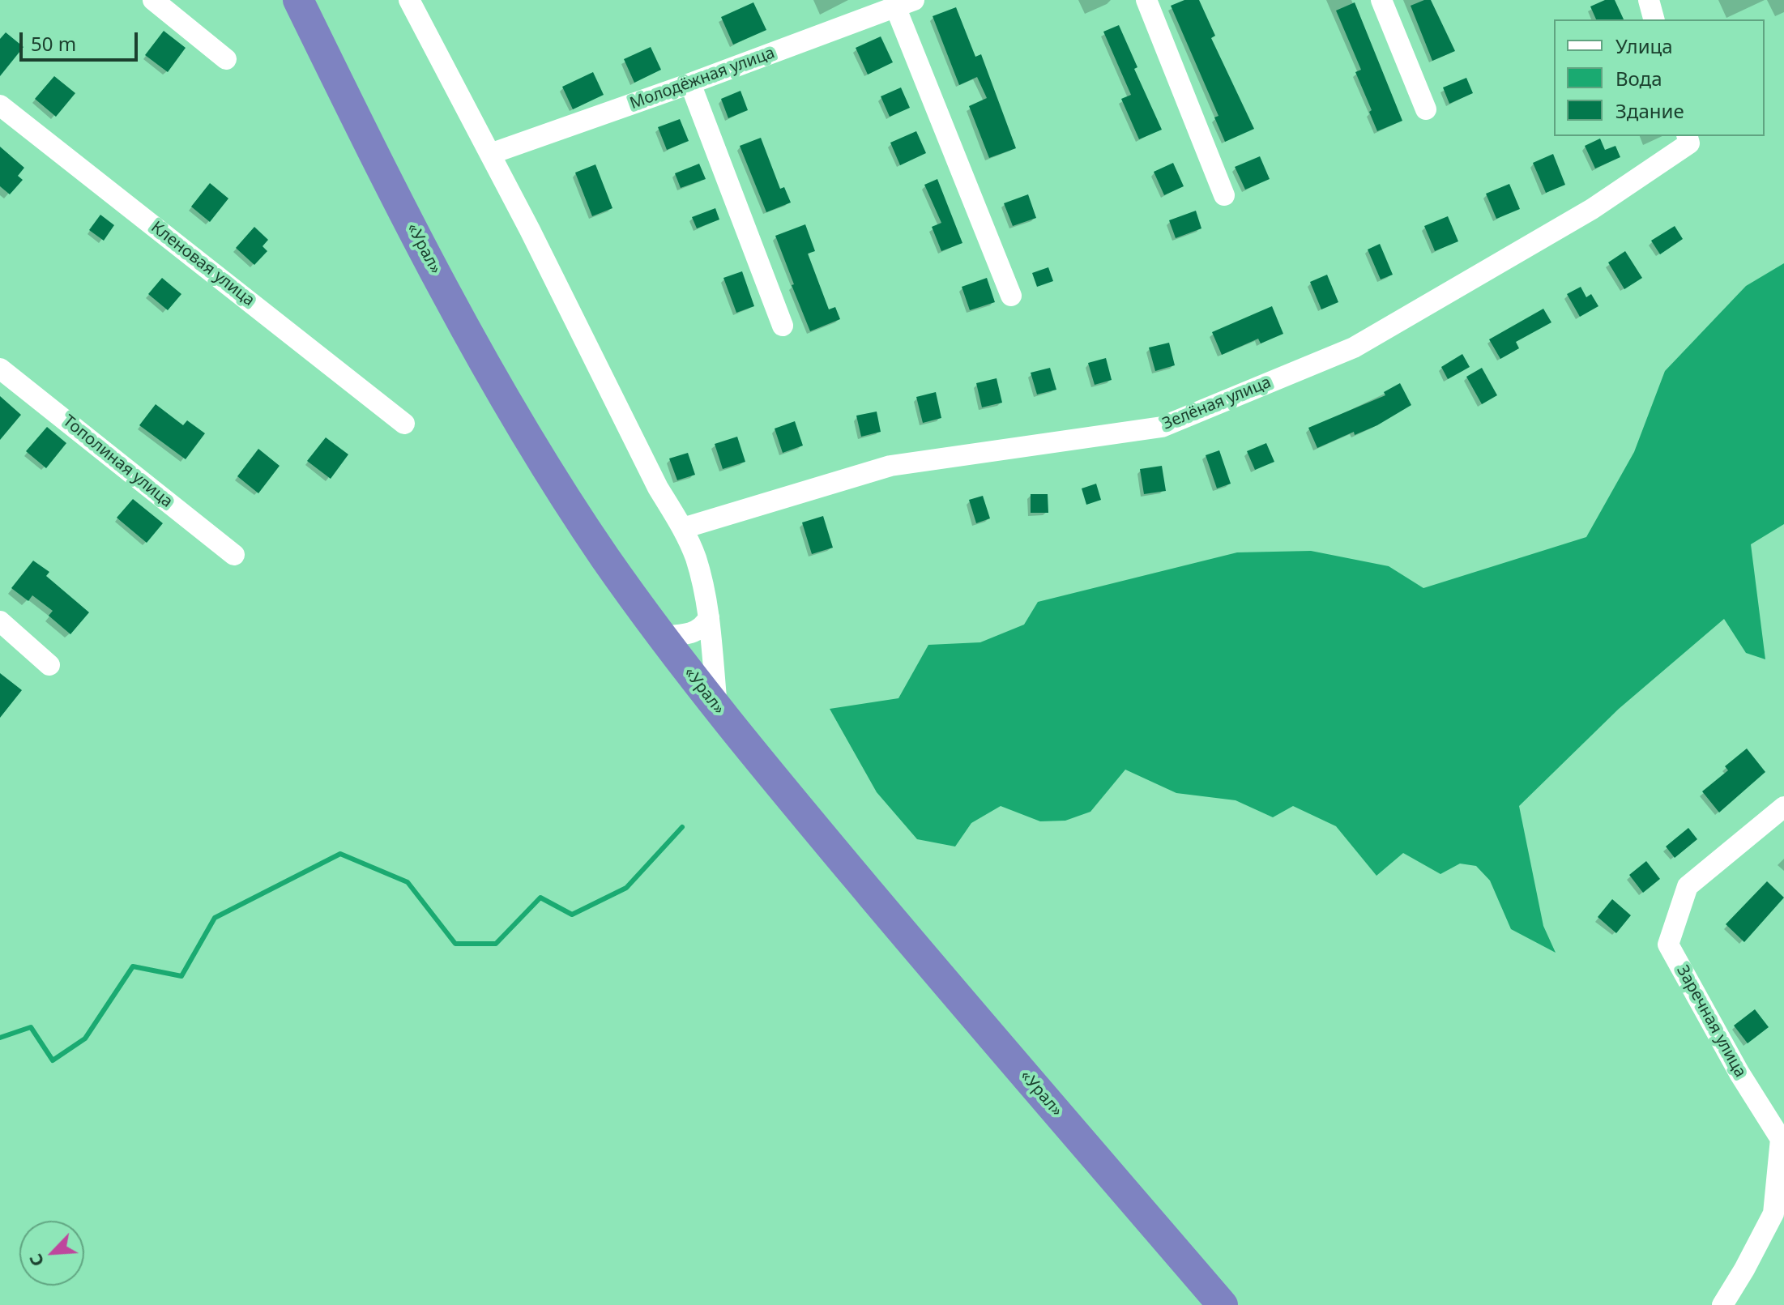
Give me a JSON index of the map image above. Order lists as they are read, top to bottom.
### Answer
{
  "streets": {
    "highway": ["«Урал»"],
    "street": [
      "Молодёжная улица",
      "Кленовая улица",
      "Зелёная улица",
      "Тополиная улица",
      "Заречная улица"
    ]
  },
  "legend": ["Улица", "Вода", "Здание"],
  "scale_bar": "50 m",
  "north": "bottom left"
}
